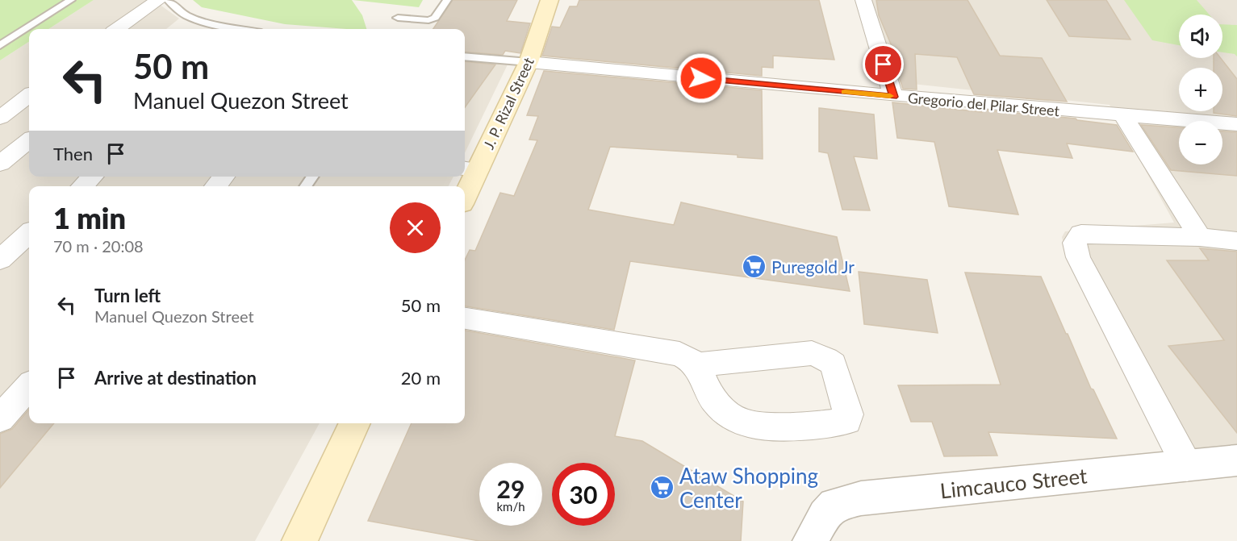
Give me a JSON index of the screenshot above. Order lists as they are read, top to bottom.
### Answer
{
  "streets": {
    "main road": ["J. P. Rizal Street"],
    "street": ["Gregorio del Pilar Street", "Limcauco Street"]
  },
  "crossings": [
    ["J. P. Rizal Street", "Gregorio del Pilar Street"]
  ],
  "places": {
    "supermarket": ["Puregold Jr", "Ataw Shopping Center"]
  },
  "page": {
    "map_buttons": ["+", "−"],
    "turn": ["50 m", "Manuel Quezon Street"],
    "then": "Then",
    "heading": ["1 min", "70 m · 20:08"],
    "list": [
      {
        "name": "Turn left",
        "note": "Manuel Quezon Street",
        "value": "50 m"
      },
      {
        "name": "Arrive at destination",
        "value": "20 m"
      }
    ],
    "speed": "29 km/h",
    "limit": "30"
  }
}
